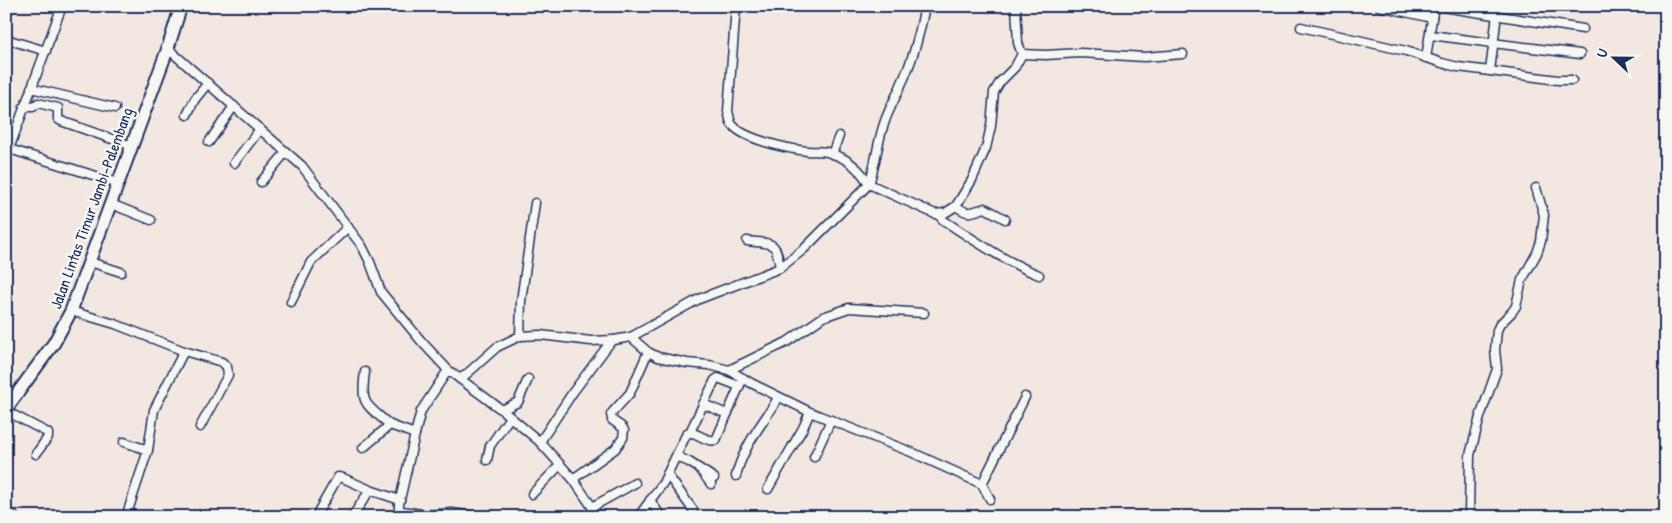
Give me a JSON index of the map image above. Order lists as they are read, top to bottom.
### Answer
{
  "streets": {
    "highway": ["Jalan Lintas Timur Jambi-Palembang"]
  },
  "north": "left"
}
